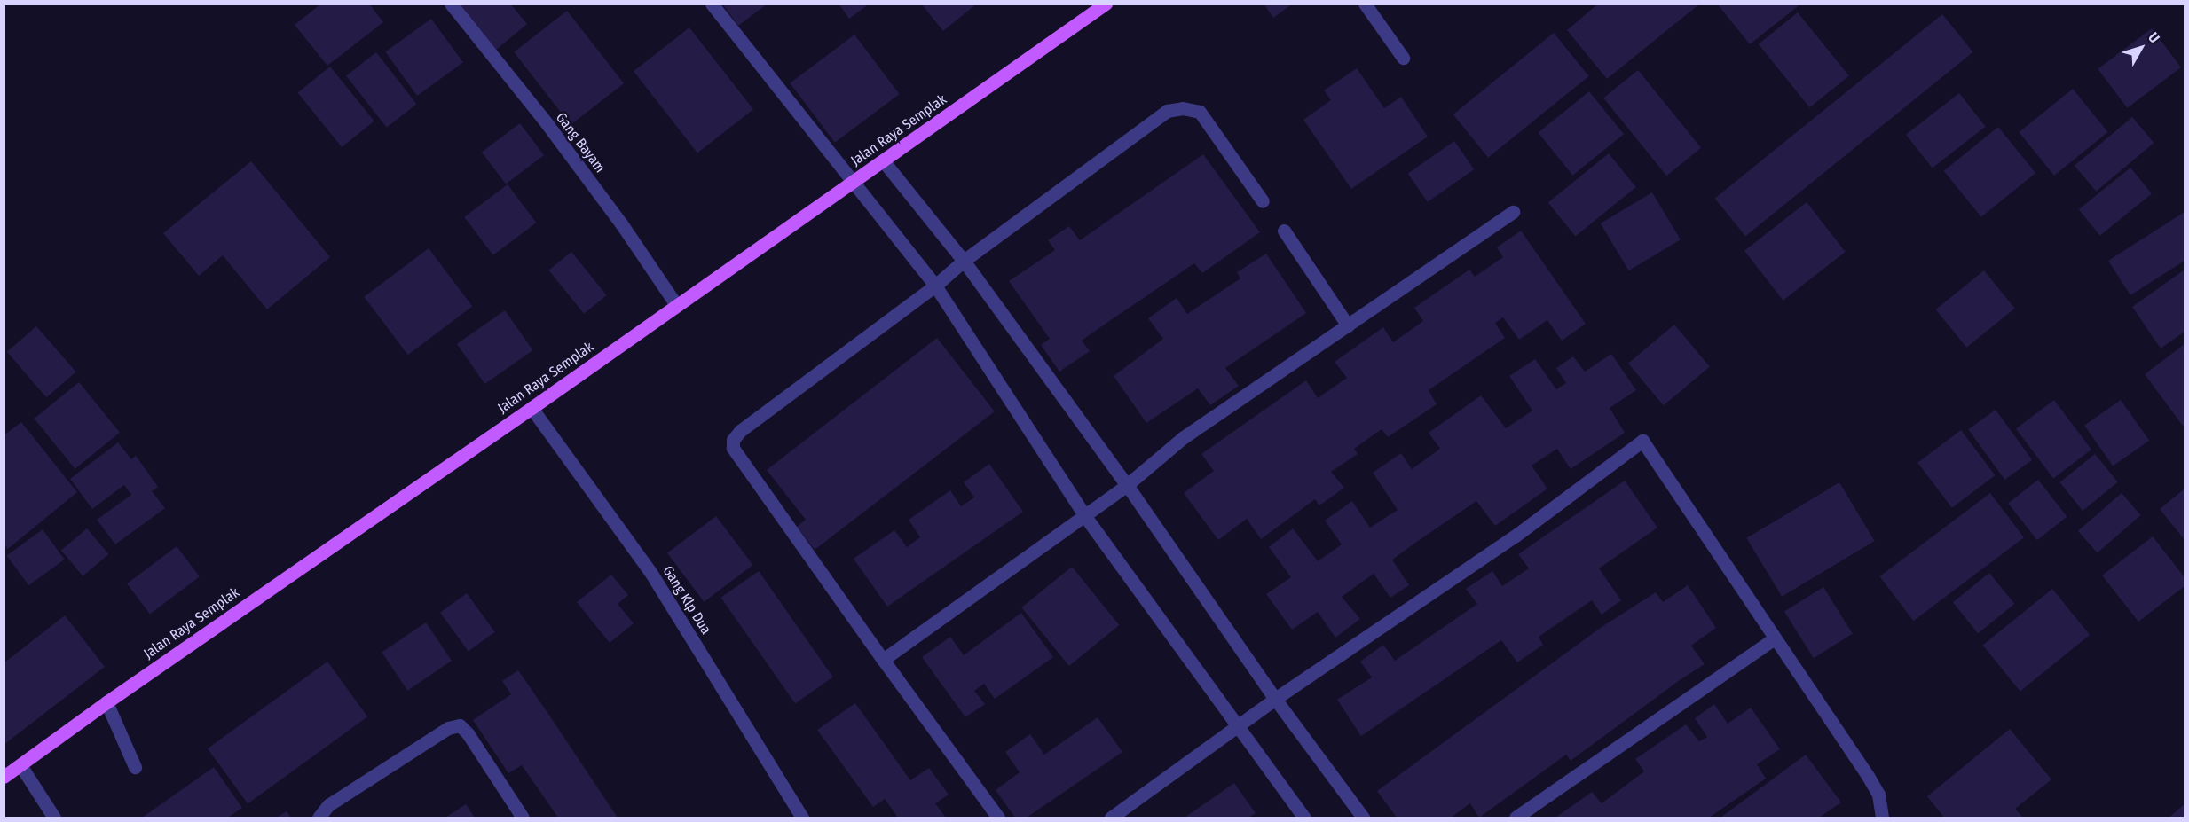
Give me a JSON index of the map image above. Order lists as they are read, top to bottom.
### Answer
{
  "streets": {
    "main road": ["Jalan Raya Semplak"],
    "street": ["Gang Bayam", "Gang Klp Dua"]
  },
  "crossings": [
    ["Jalan Raya Semplak", "Gang Bayam"],
    ["Jalan Raya Semplak", "Gang Klp Dua"]
  ],
  "north": "top right"
}
